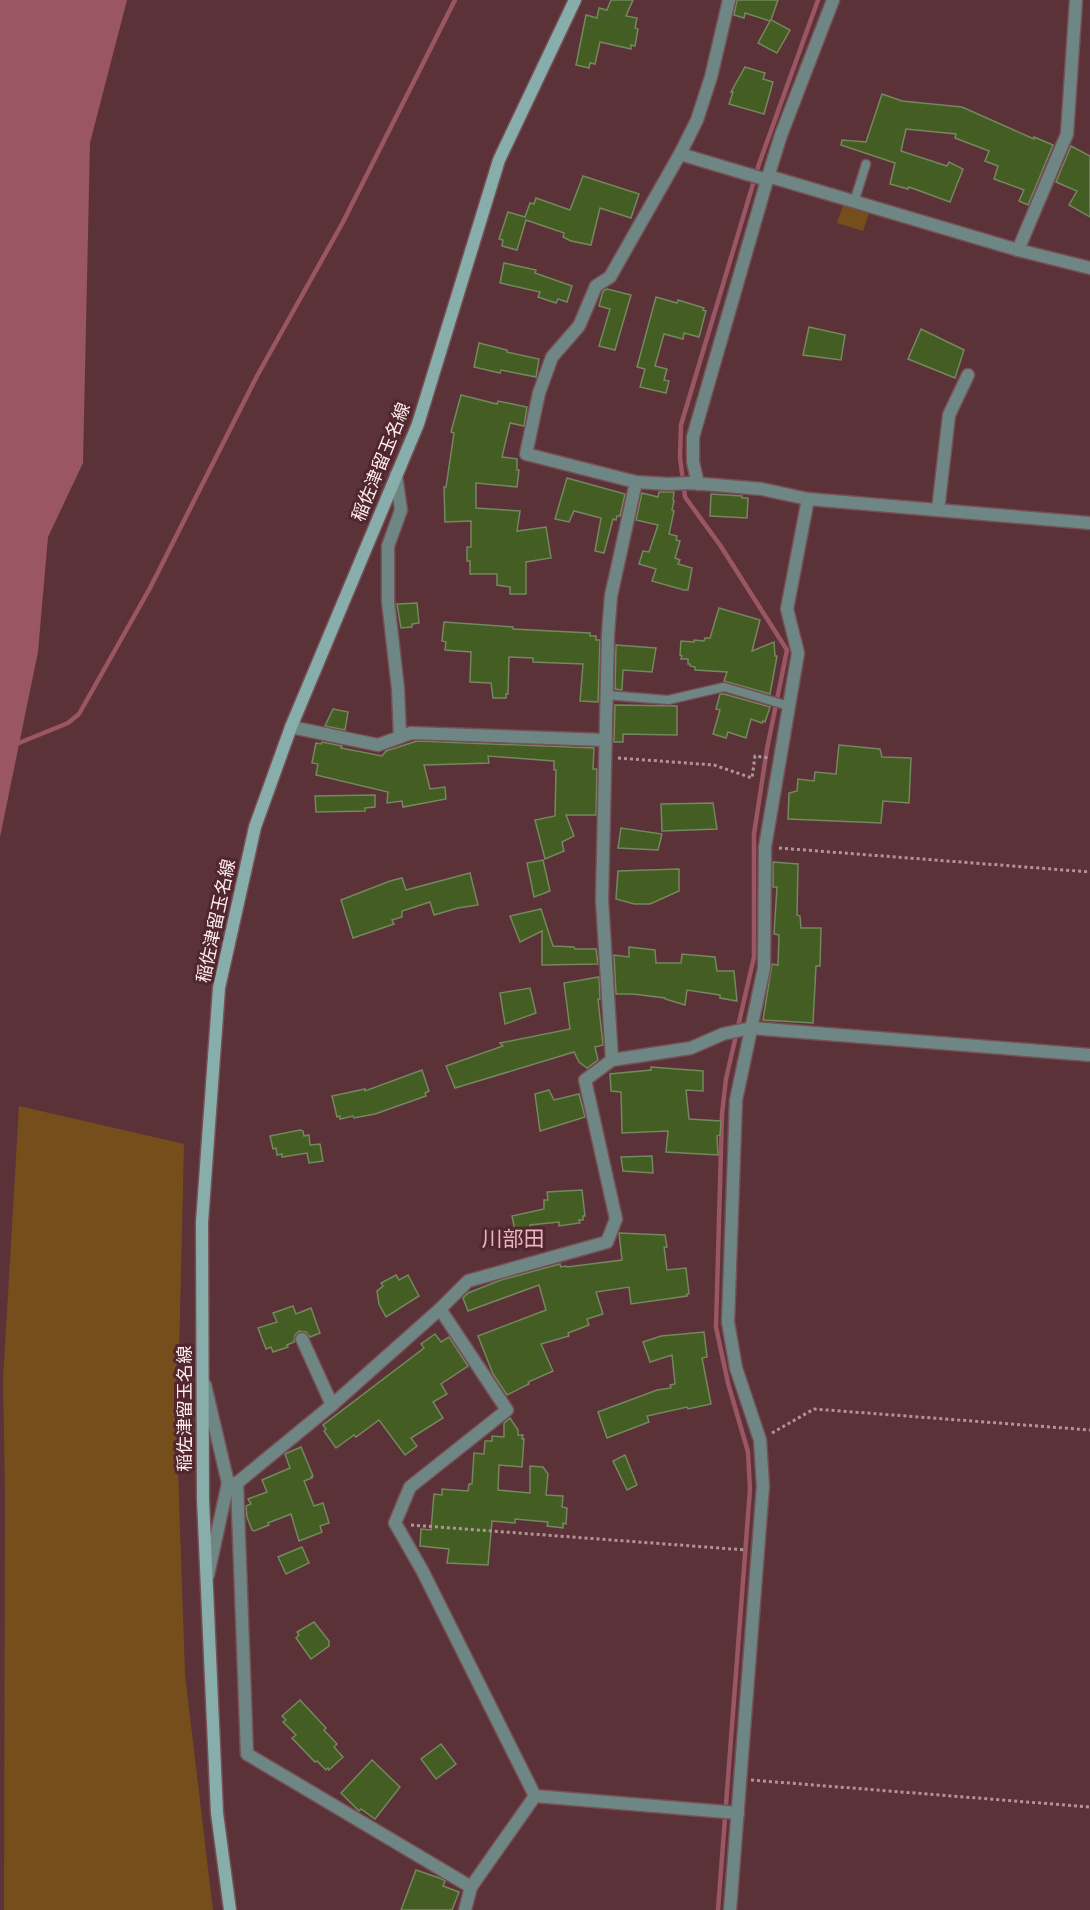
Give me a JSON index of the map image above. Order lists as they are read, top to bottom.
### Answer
{
  "streets": {
    "main road": ["稲佐津留玉名線"]
  },
  "districts": ["川部田"]
}
